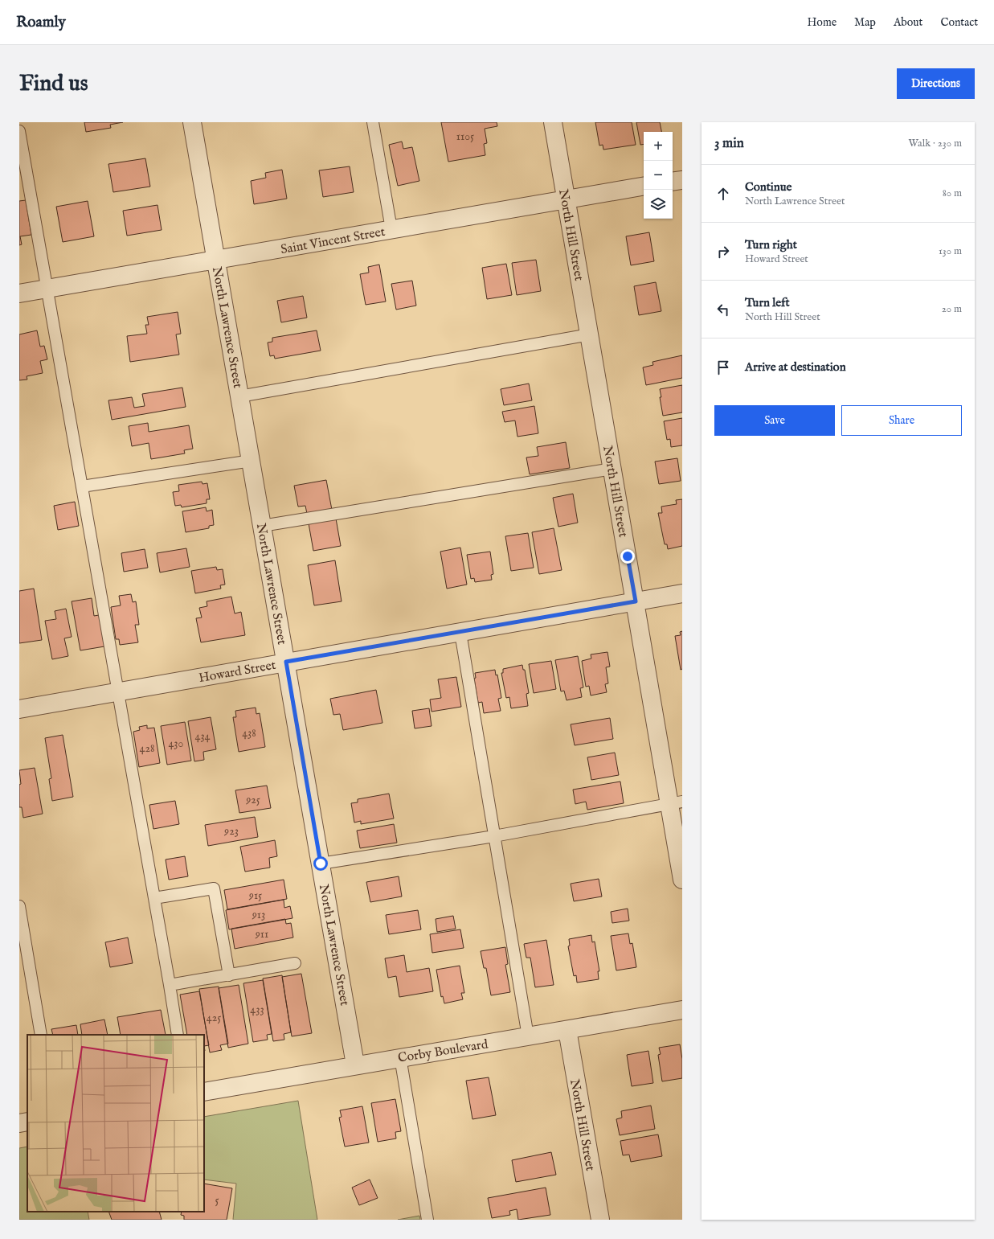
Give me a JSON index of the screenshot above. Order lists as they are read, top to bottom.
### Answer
{
  "streets": {
    "street": [
      "North Hill Street",
      "Saint Vincent Street",
      "North Lawrence Street",
      "Howard Street",
      "Corby Boulevard"
    ]
  },
  "crossings": [
    ["North Hill Street", "Saint Vincent Street"],
    ["North Hill Street", "Howard Street"],
    ["North Hill Street", "Corby Boulevard"],
    ["Saint Vincent Street", "North Lawrence Street"],
    ["North Lawrence Street", "Howard Street"],
    ["North Lawrence Street", "Corby Boulevard"]
  ],
  "house_numbers": [
    "1105",
    "438",
    "434",
    "430",
    "428",
    "925",
    "923",
    "915",
    "913",
    "911",
    "433",
    "425",
    "5"
  ],
  "page": {
    "header": "Roamly",
    "nav": [
      "Home",
      "Map",
      "About",
      "Contact"
    ],
    "buttons": [
      "Directions",
      ["Save", "Share"]
    ],
    "title": "Find us",
    "heading": ["3 min", "Walk · 230 m"],
    "map_buttons": ["+", "−"],
    "list": [
      ["Continue", "North Lawrence Street", "80 m"],
      ["Turn right", "Howard Street", "130 m"],
      ["Turn left", "North Hill Street", "20 m"],
      "Arrive at destination"
    ]
  }
}
